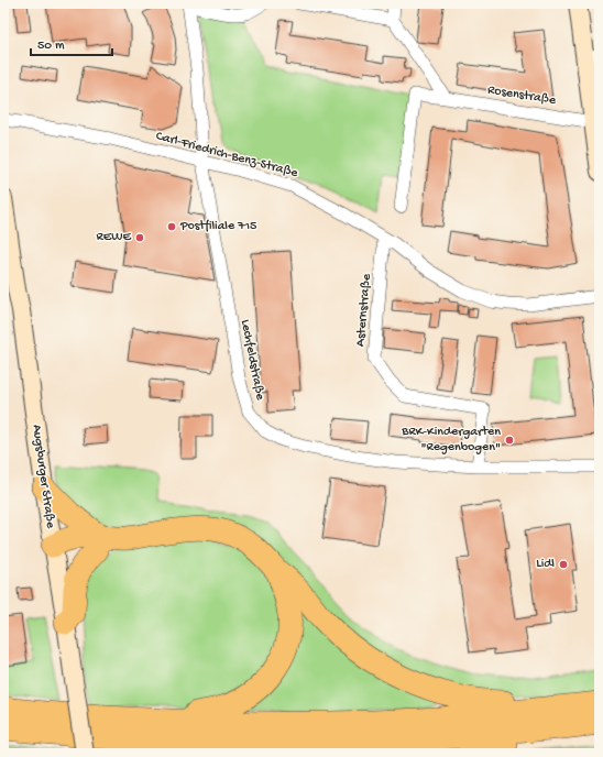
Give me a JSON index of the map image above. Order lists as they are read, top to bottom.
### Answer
{
  "streets": {
    "main road": ["Augsburger Straße"],
    "street": [
      "Rosenstraße",
      "Carl-Friedrich-Benz-Straße",
      "Asternstraße",
      "Lechfeldstraße"
    ]
  },
  "crossings": [
    ["Carl-Friedrich-Benz-Straße", "Asternstraße"],
    ["Carl-Friedrich-Benz-Straße", "Lechfeldstraße"],
    ["Asternstraße", "Lechfeldstraße"]
  ],
  "places": [
    "Postfiliale 715",
    "REWE",
    "BRK-Kindergarten \"Regenbogen\"",
    "Lidl"
  ],
  "scale_bar": "50 m"
}
